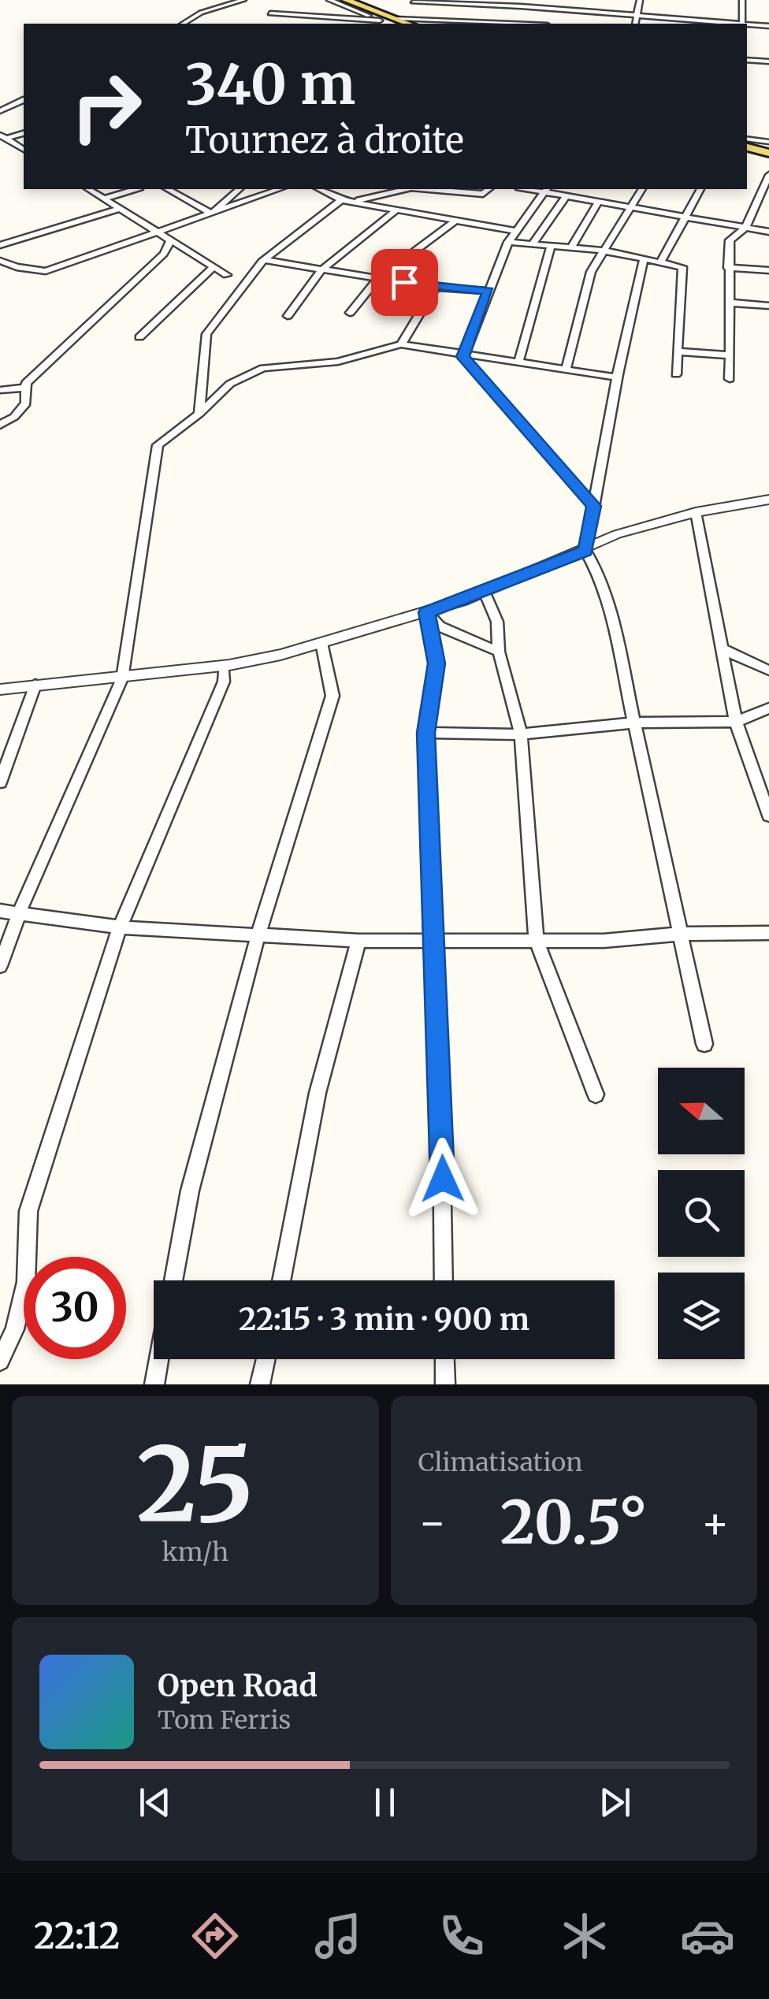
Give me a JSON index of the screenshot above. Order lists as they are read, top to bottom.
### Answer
{
  "north": "left",
  "page": {
    "turn": ["340 m", "Tournez à droite"],
    "limit": "30",
    "trip": "22:15 · 3 min · 900 m",
    "tile": [
      ["25", "km/h"],
      "Climatisation"
    ],
    "heat": ["−", "20.5°", "+"],
    "song": ["Open Road", "Tom Ferris"],
    "tabs": "22:12"
  }
}
